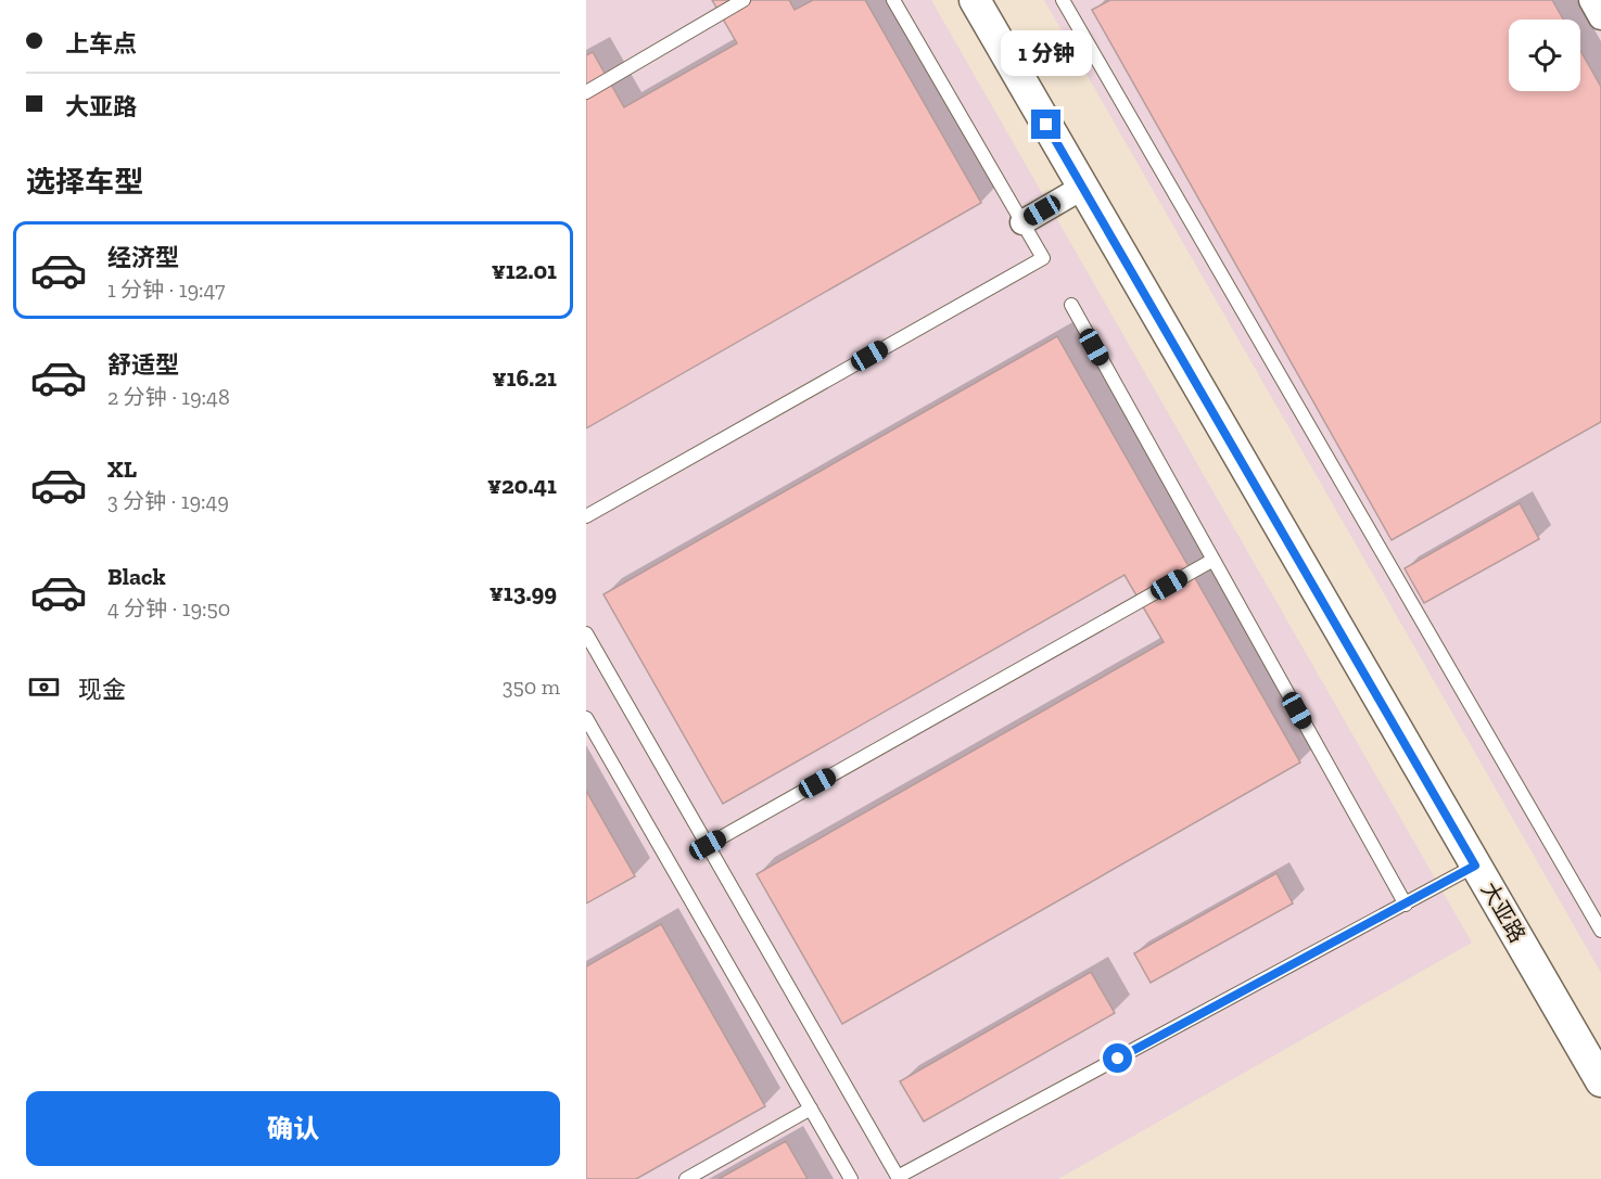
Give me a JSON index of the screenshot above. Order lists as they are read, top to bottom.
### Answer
{
  "streets": {
    "street": ["大亚路"]
  },
  "page": {
    "banner": ["上车点", "大亚路"],
    "bubble": "1 分钟",
    "heading": "选择车型",
    "list": [
      {
        "name": "经济型",
        "note": "1 分钟 · 19:47",
        "value": "¥12.01"
      },
      {
        "name": "舒适型",
        "note": "2 分钟 · 19:48",
        "value": "¥16.21"
      },
      {
        "name": "XL",
        "note": "3 分钟 · 19:49",
        "value": "¥20.41"
      },
      {
        "name": "Black",
        "note": "4 分钟 · 19:50",
        "value": "¥13.99"
      }
    ],
    "pay": ["现金", "350 m"],
    "buttons": "确认"
  }
}
